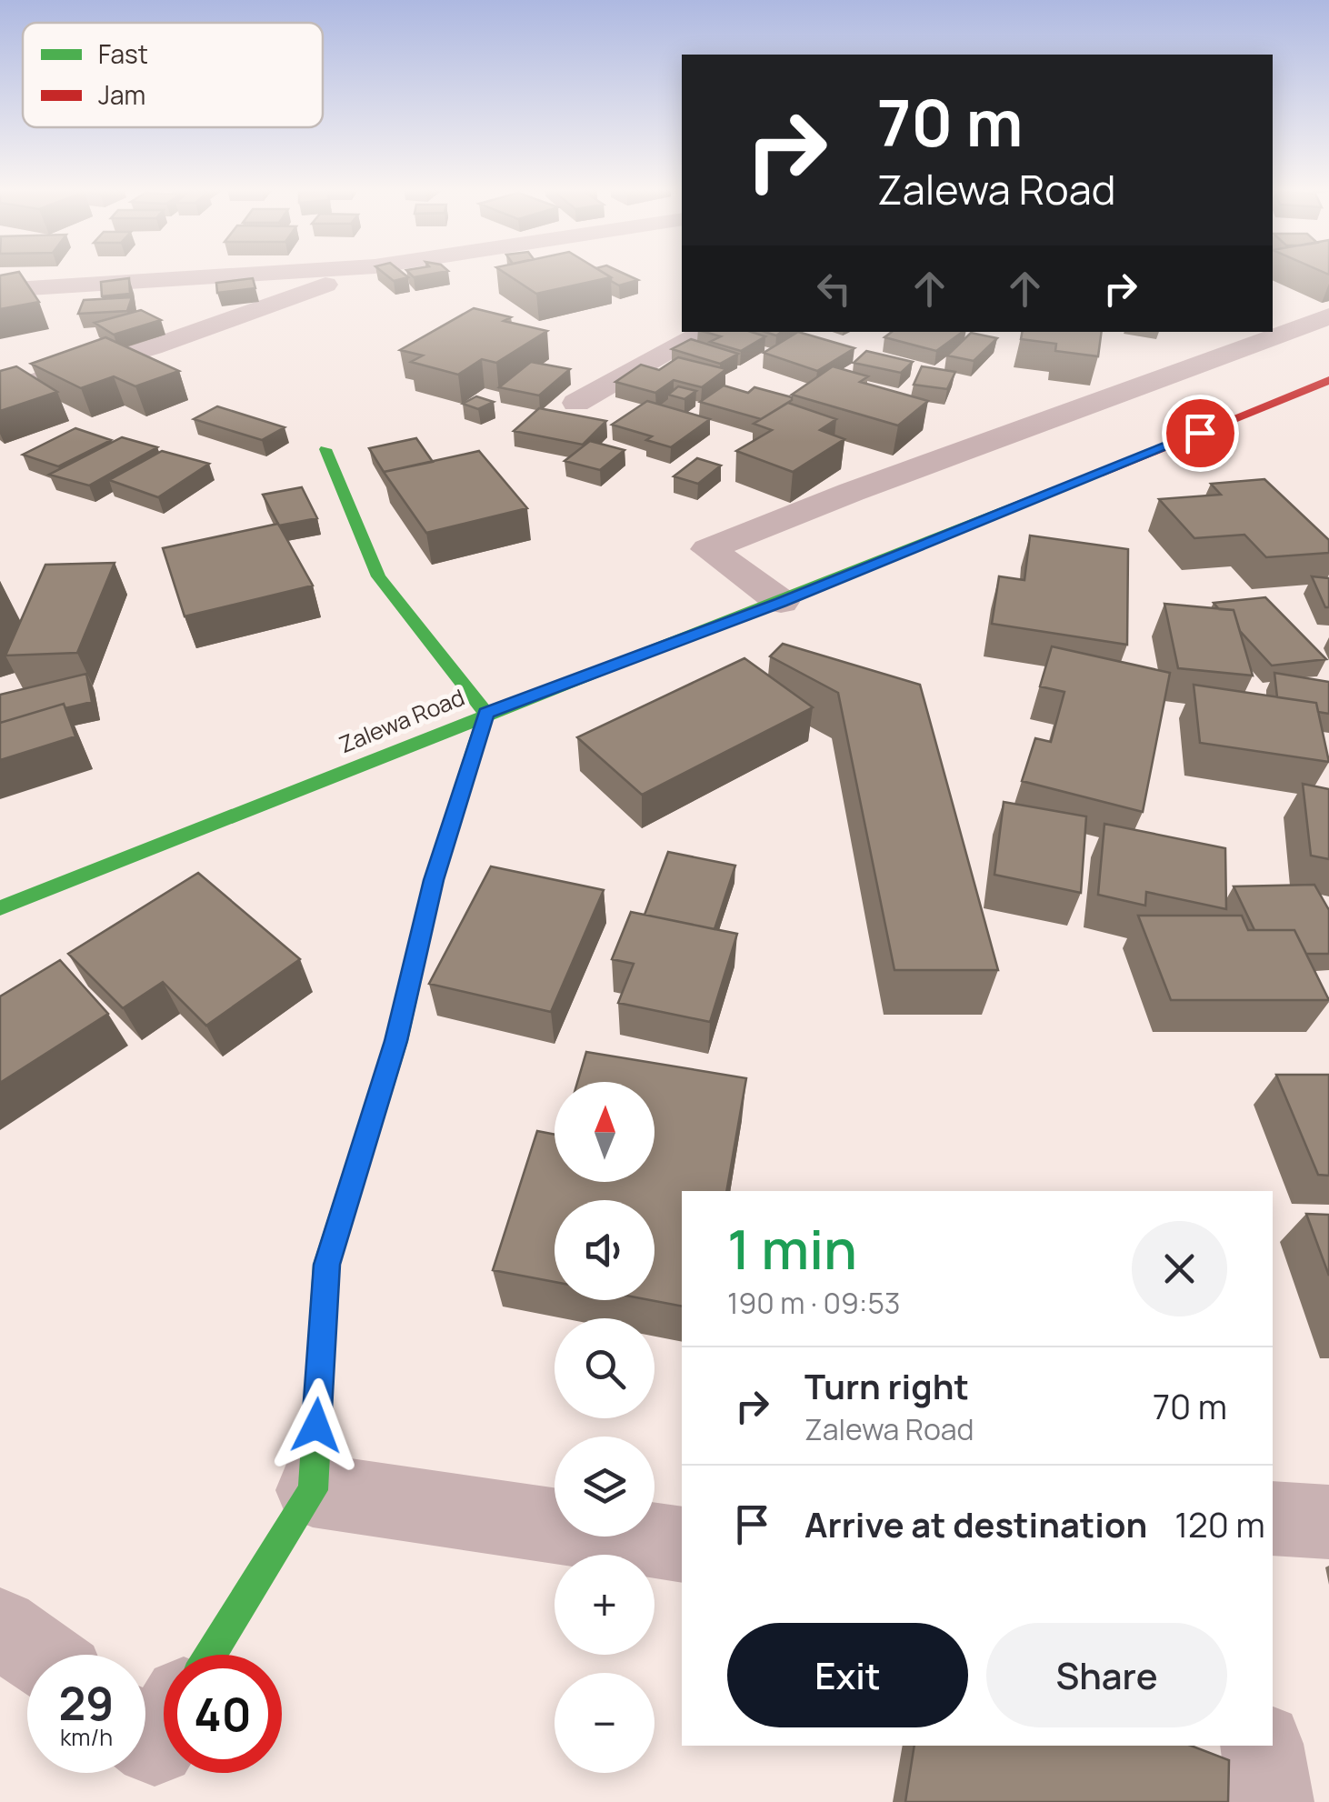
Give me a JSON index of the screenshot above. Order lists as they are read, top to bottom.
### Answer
{
  "streets": {
    "main road": ["Zalewa Road"]
  },
  "legend": ["Fast", "Jam"],
  "north": "top",
  "page": {
    "turn": ["70 m", "Zalewa Road"],
    "map_buttons": ["+", "−"],
    "heading": ["1 min", "190 m · 09:53"],
    "list": [
      {
        "name": "Turn right",
        "note": "Zalewa Road",
        "value": "70 m"
      },
      {
        "name": "Arrive at destination",
        "value": "120 m"
      }
    ],
    "buttons": ["Exit", "Share"],
    "speed": "29 km/h",
    "limit": "40"
  }
}
